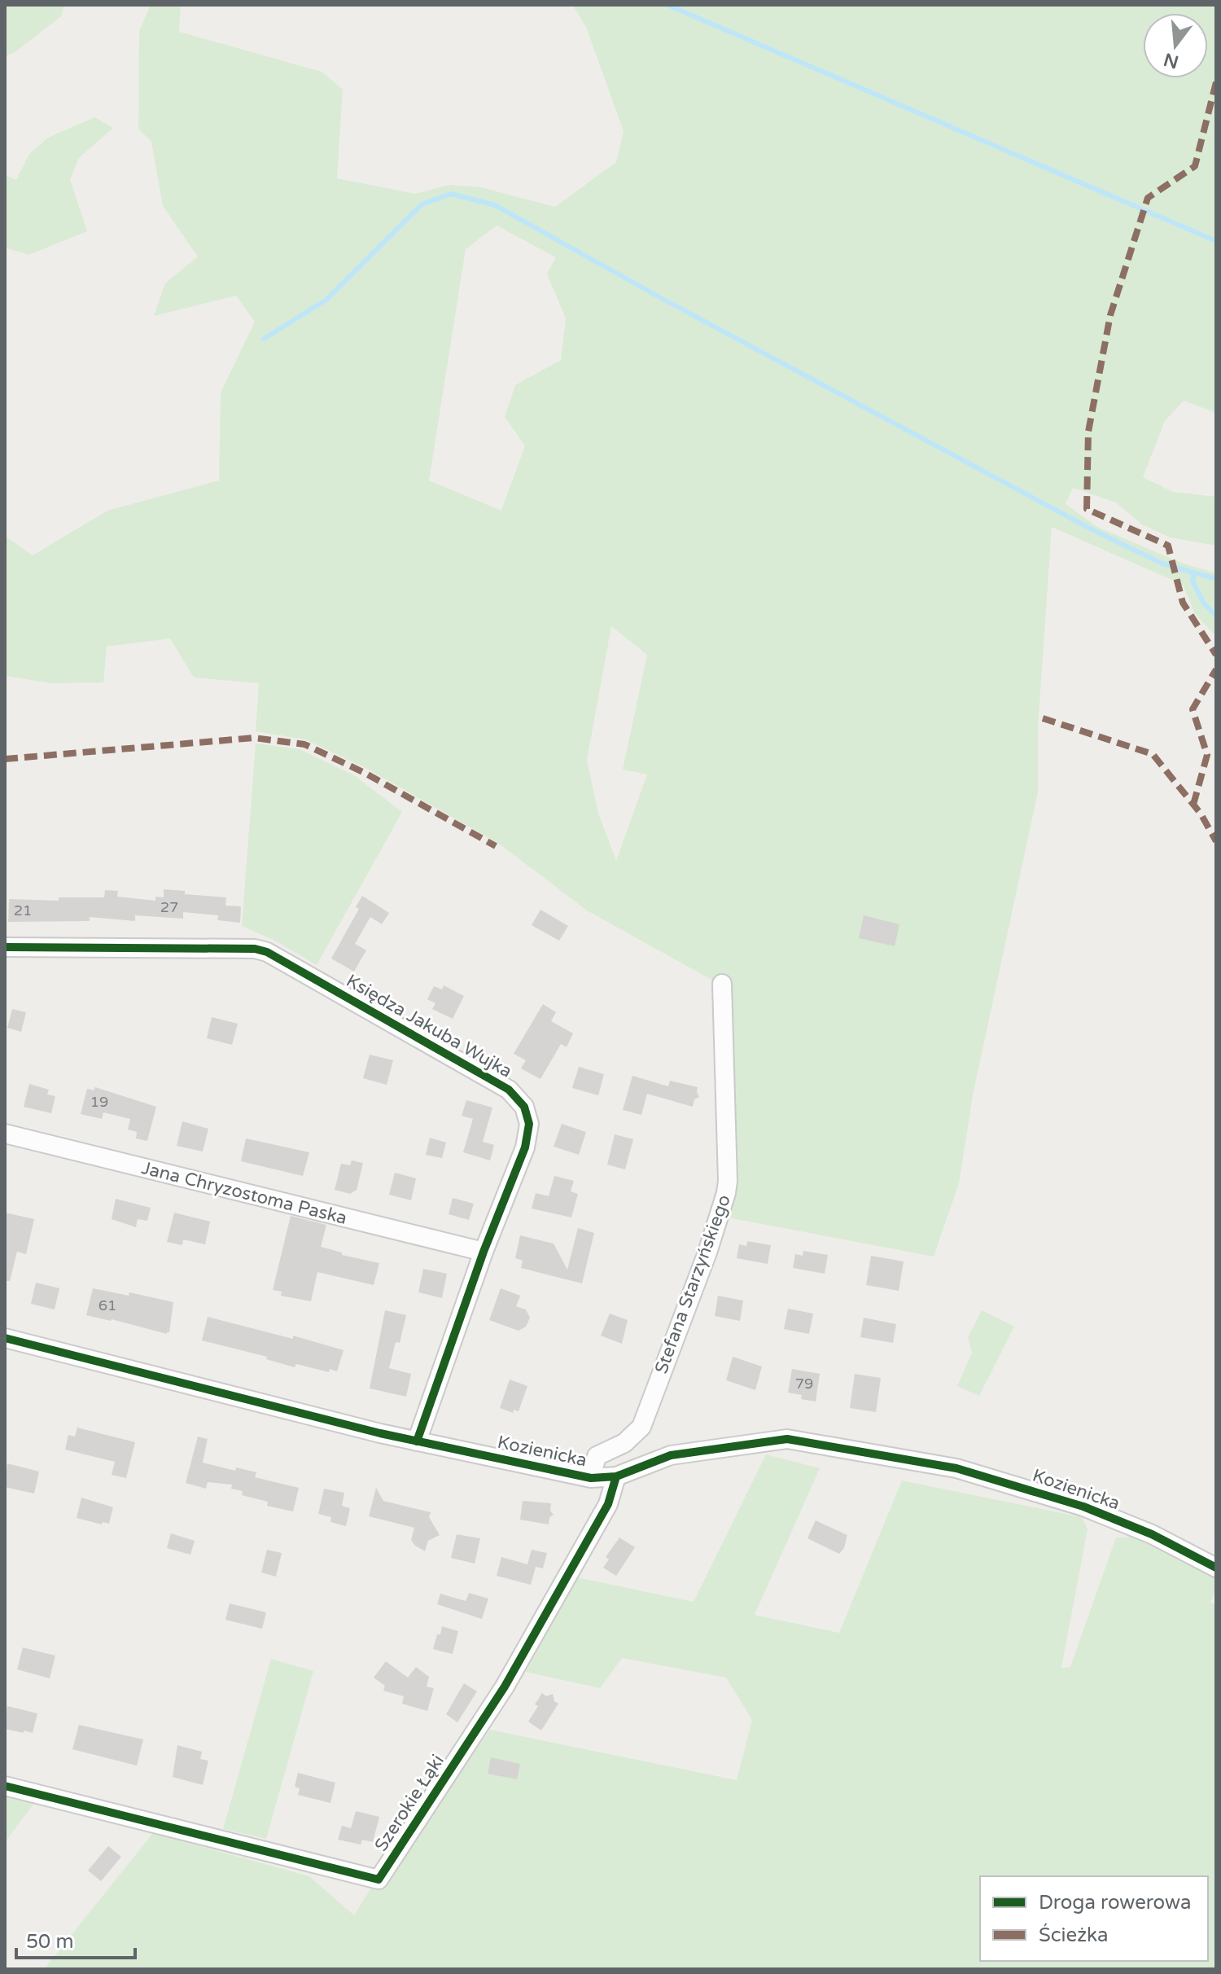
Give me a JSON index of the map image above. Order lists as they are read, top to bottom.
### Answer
{
  "streets": {
    "street": [
      "Księdza Jakuba Wujka",
      "Jana Chryzostoma Paska",
      "Stefana Starzyńskiego",
      "Kozienicka",
      "Szerokie Łąki"
    ]
  },
  "crossings": [
    ["Księdza Jakuba Wujka", "Jana Chryzostoma Paska"],
    ["Księdza Jakuba Wujka", "Kozienicka"],
    ["Stefana Starzyńskiego", "Kozienicka"],
    ["Kozienicka", "Szerokie Łąki"]
  ],
  "house_numbers": [
    "27",
    "21",
    "19",
    "61",
    "79"
  ],
  "legend": ["Droga rowerowa", "Ścieżka"],
  "scale_bar": "50 m",
  "north": "bottom"
}
